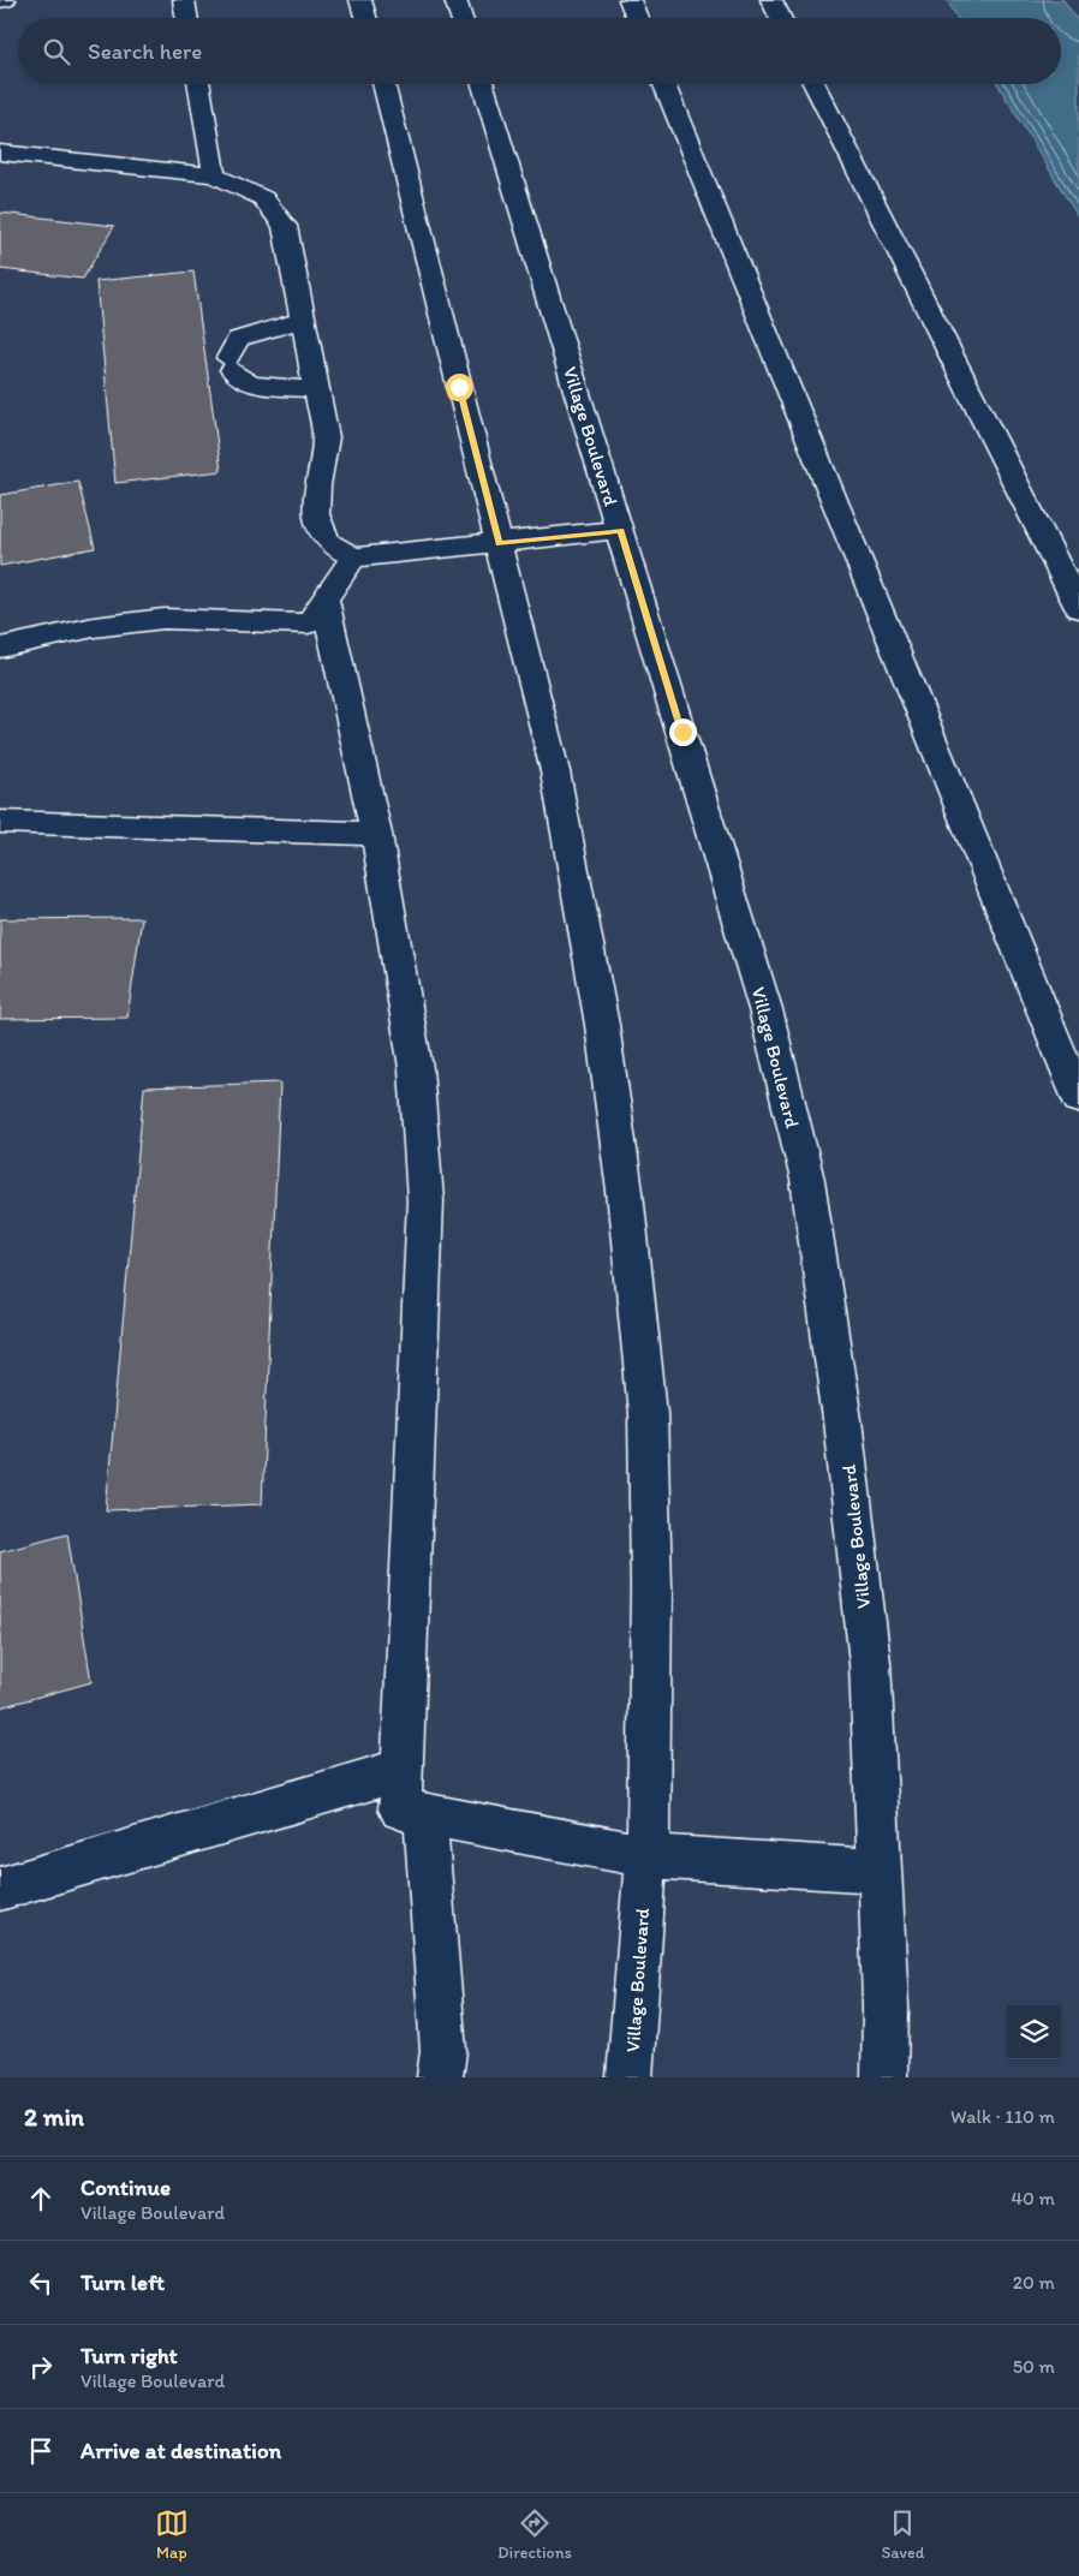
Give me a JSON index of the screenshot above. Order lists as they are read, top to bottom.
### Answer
{
  "streets": {
    "main road": ["Village Boulevard"]
  },
  "page": {
    "search": "Search here",
    "heading": ["2 min", "Walk · 110 m"],
    "list": [
      ["Continue", "Village Boulevard", "40 m"],
      ["Turn left", "20 m"],
      ["Turn right", "Village Boulevard", "50 m"],
      "Arrive at destination"
    ],
    "nav": ["Map", "Directions", "Saved"]
  }
}
